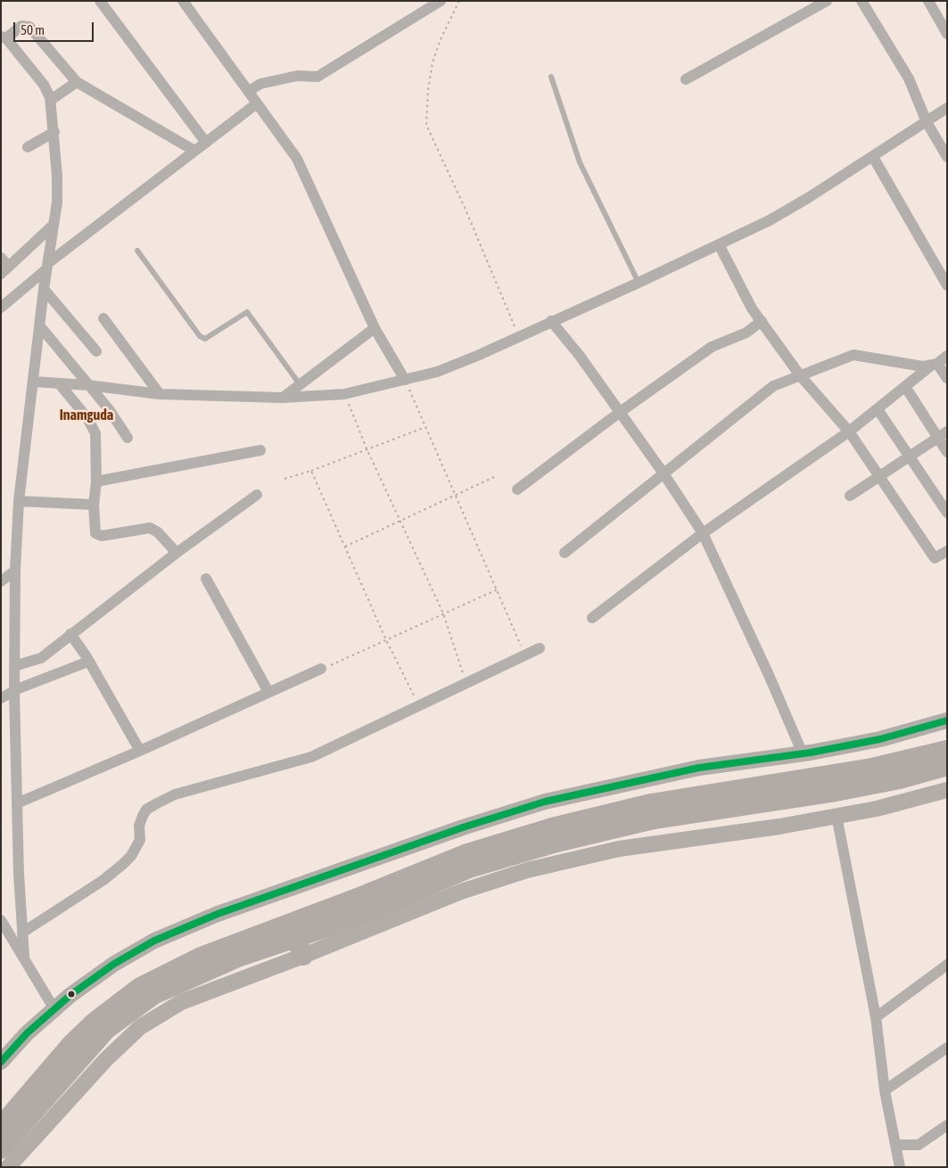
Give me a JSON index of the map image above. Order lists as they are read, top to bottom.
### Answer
{
  "districts": ["Inamguda"],
  "scale_bar": "50 m"
}
